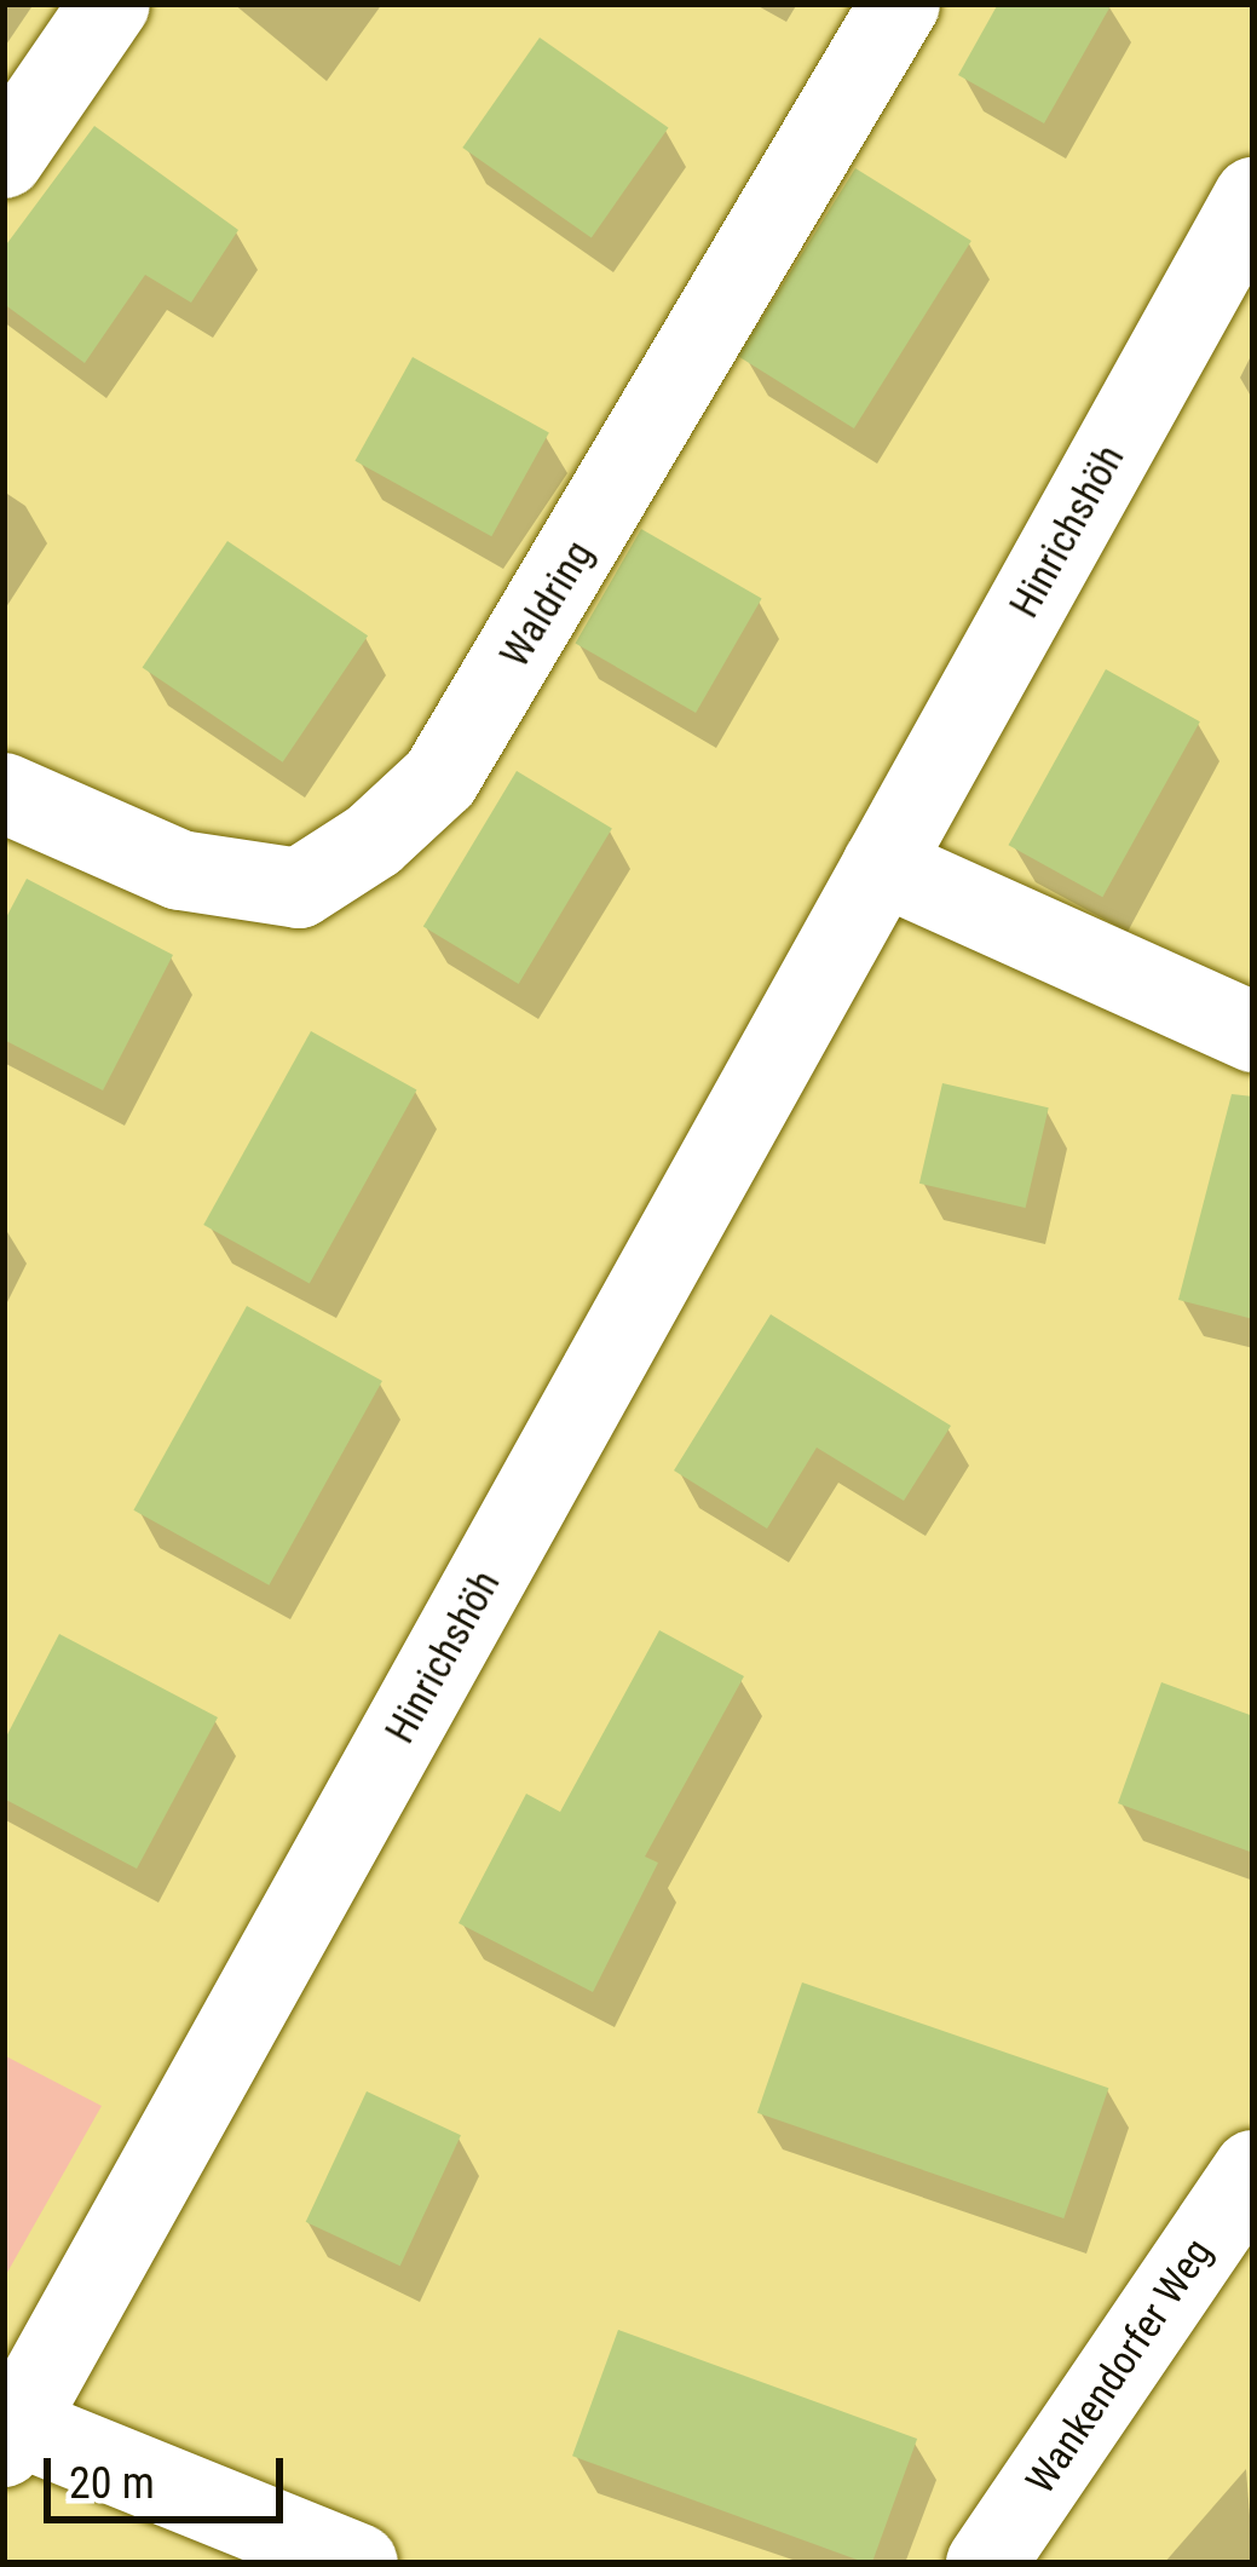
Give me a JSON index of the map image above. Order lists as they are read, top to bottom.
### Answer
{
  "streets": {
    "street": ["Hinrichshöh", "Waldring", "Wankendorfer Weg"]
  },
  "scale_bar": "20 m"
}
